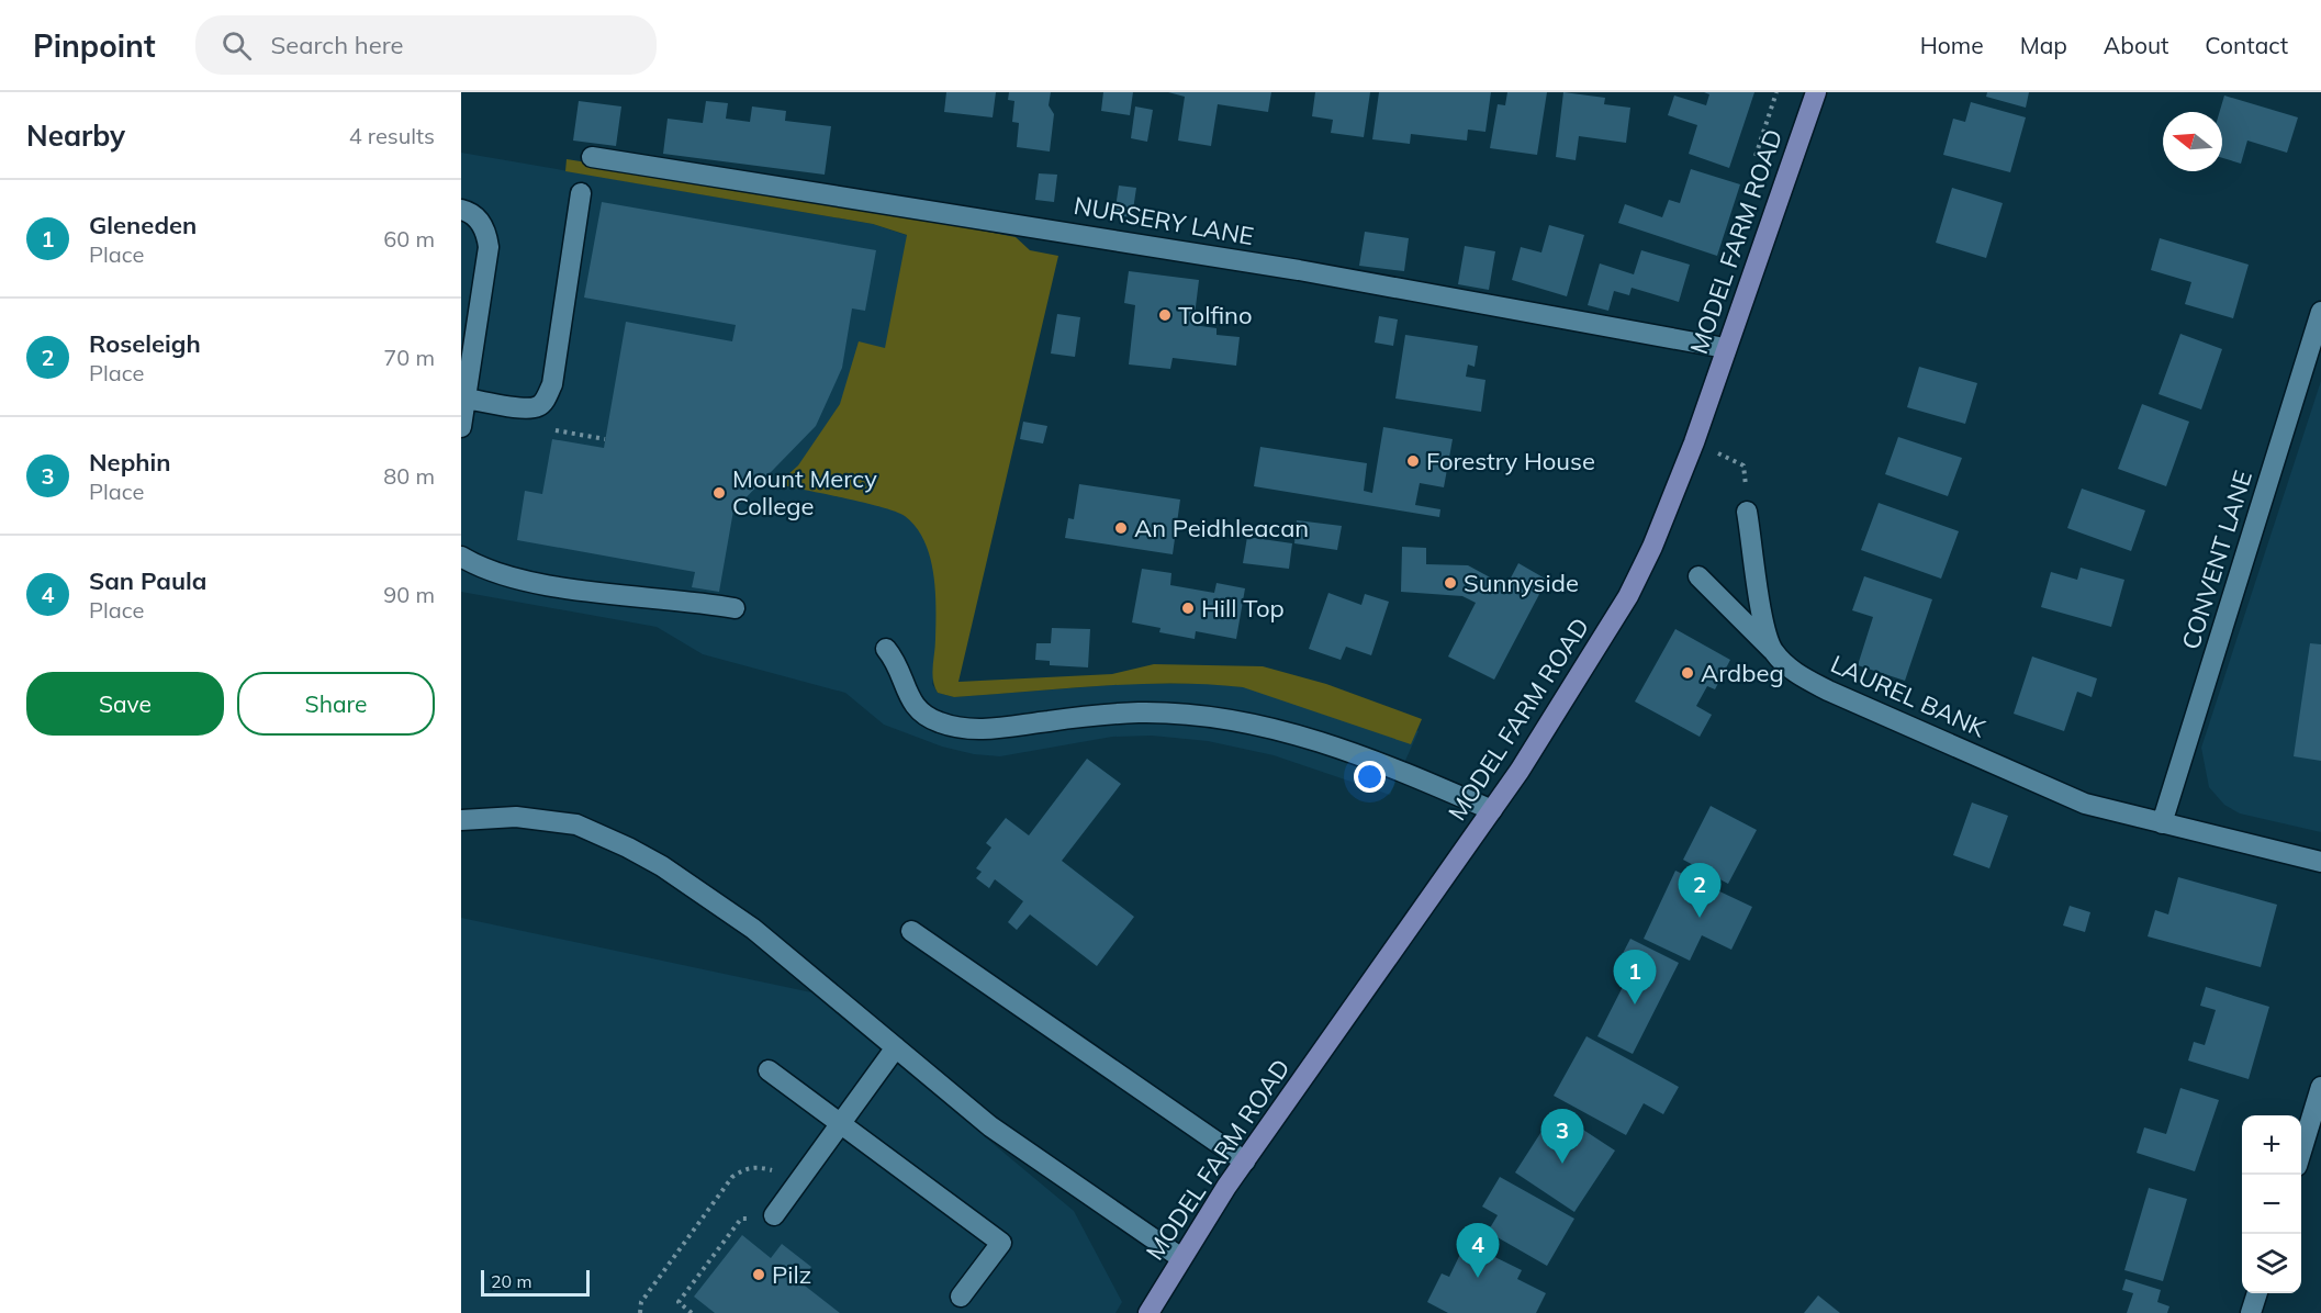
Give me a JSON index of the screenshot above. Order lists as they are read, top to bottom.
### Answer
{
  "streets": {
    "main road": ["MODEL FARM ROAD"],
    "street": ["NURSERY LANE", "CONVENT LANE", "LAUREL BANK"]
  },
  "crossings": [
    ["NURSERY LANE", "MODEL FARM ROAD"],
    ["CONVENT LANE", "LAUREL BANK"]
  ],
  "places": [
    "Tolfino",
    "Forestry House",
    "Mount Mercy College",
    "An Peidhleacan",
    "Sunnyside",
    "Hill Top",
    "Ardbeg",
    "Pilz"
  ],
  "scale_bar": "20 m",
  "north": "left",
  "page": {
    "header": "Pinpoint",
    "search": "Search here",
    "nav": [
      "Home",
      "Map",
      "About",
      "Contact"
    ],
    "heading": ["Nearby", "4 results"],
    "list": [
      {
        "mark": "1",
        "name": "Gleneden",
        "note": "Place",
        "value": "60 m"
      },
      {
        "mark": "2",
        "name": "Roseleigh",
        "note": "Place",
        "value": "70 m"
      },
      {
        "mark": "3",
        "name": "Nephin",
        "note": "Place",
        "value": "80 m"
      },
      {
        "mark": "4",
        "name": "San Paula",
        "note": "Place",
        "value": "90 m"
      }
    ],
    "buttons": ["Save", "Share"],
    "pins": [
      "2",
      "1",
      "3",
      "4"
    ],
    "map_buttons": ["+", "−"],
    "scale": "20 m"
  }
}
